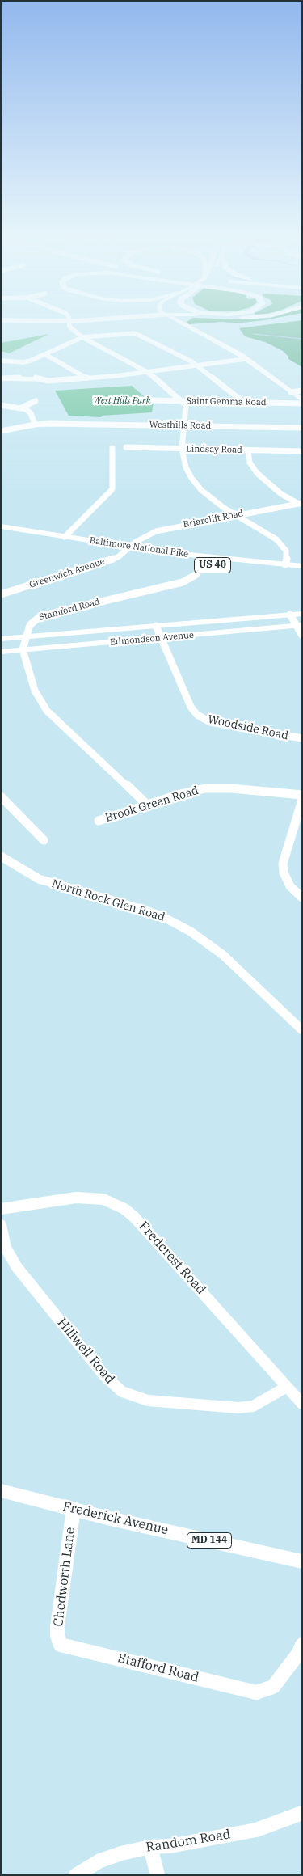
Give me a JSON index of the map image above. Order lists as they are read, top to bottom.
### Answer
{
  "streets": {
    "main road": [
      "Baltimore National Pike",
      "US 40",
      "Edmondson Avenue",
      "Frederick Avenue",
      "MD 144"
    ],
    "street": [
      "Saint Gemma Road",
      "Westhills Road",
      "Lindsay Road",
      "Briarclift Road",
      "Greenwich Avenue",
      "Stamford Road",
      "Woodside Road",
      "Brook Green Road",
      "North Rock Glen Road",
      "Fredcrest Road",
      "Hillwell Road",
      "Chedworth Lane",
      "Stafford Road",
      "Random Road"
    ]
  },
  "crossings": [
    ["Briarclift Road", "Baltimore National Pike"],
    ["Baltimore National Pike", "Greenwich Avenue"],
    ["Baltimore National Pike", "Stamford Road"],
    ["Stamford Road", "Edmondson Avenue"],
    ["Edmondson Avenue", "Woodside Road"],
    ["Fredcrest Road", "Hillwell Road"],
    ["Frederick Avenue", "Chedworth Lane"],
    ["Chedworth Lane", "Stafford Road"]
  ],
  "parks": ["West Hills Park"]
}
